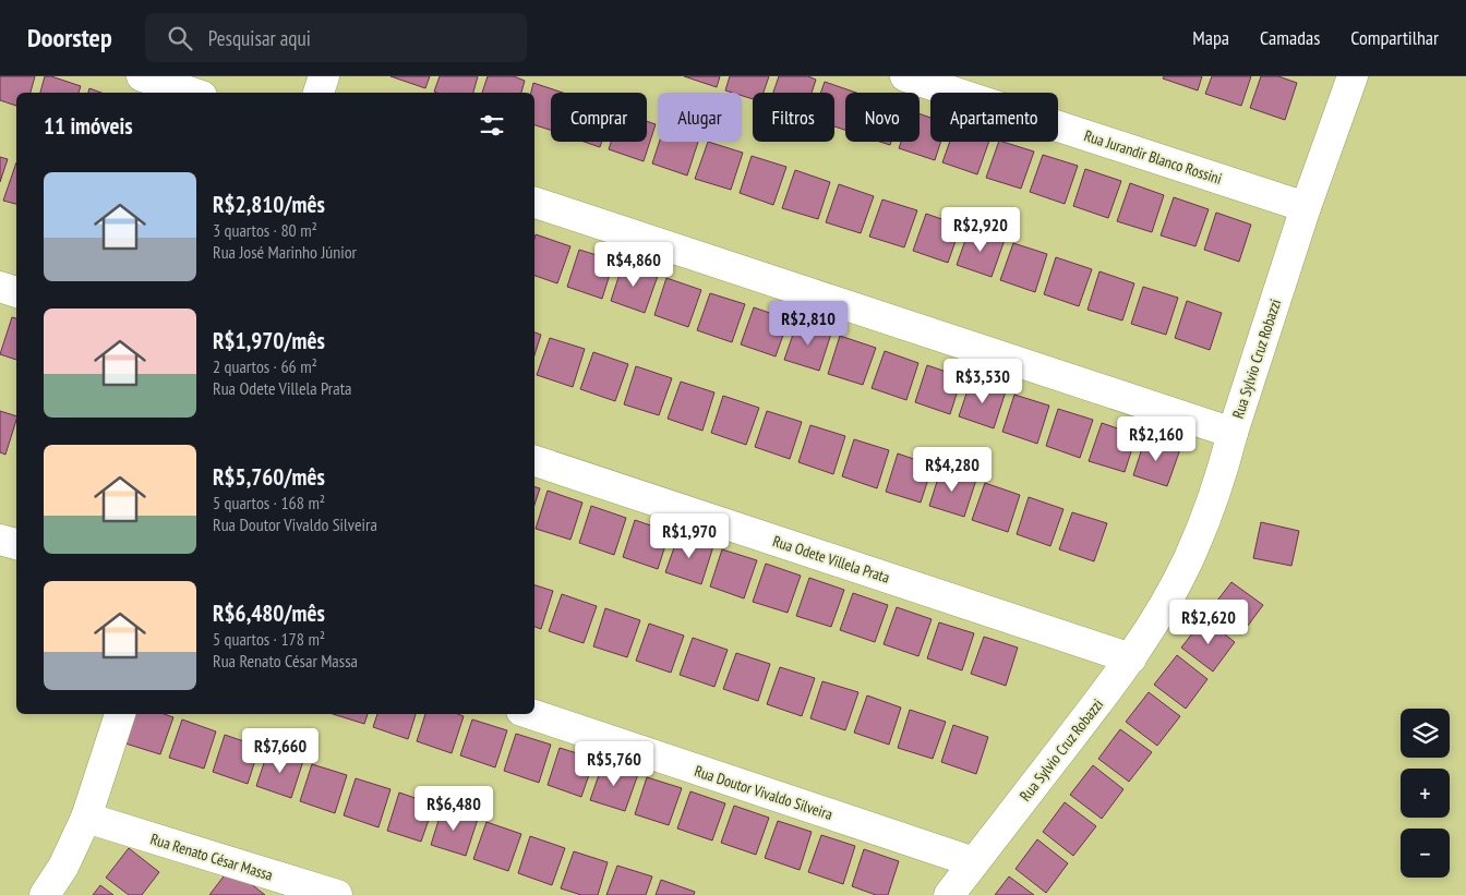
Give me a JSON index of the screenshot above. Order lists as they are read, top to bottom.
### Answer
{
  "streets": {
    "street": [
      "Rua Jurandir Blanco Rossini",
      "Rua Sylvio Cruz Robazzi",
      "Rua Odete Villela Prata",
      "Rua Doutor Vivaldo Silveira",
      "Rua Renato César Massa"
    ]
  },
  "crossings": [
    ["Rua Jurandir Blanco Rossini", "Rua Sylvio Cruz Robazzi"],
    ["Rua Sylvio Cruz Robazzi", "Rua Odete Villela Prata"],
    ["Rua Sylvio Cruz Robazzi", "Rua Doutor Vivaldo Silveira"]
  ],
  "page": {
    "header": "Doorstep",
    "search": "Pesquisar aqui",
    "nav": ["Mapa", "Camadas", "Compartilhar"],
    "chip": [
      "Comprar",
      "Alugar",
      "Filtros",
      "Novo",
      "Apartamento"
    ],
    "heading": "11 imóveis",
    "list": [
      {
        "name": "R$2,810/mês",
        "note": "3 quartos · 80 m² · Rua José Marinho Júnior"
      },
      {
        "name": "R$1,970/mês",
        "note": "2 quartos · 66 m² · Rua Odete Villela Prata"
      },
      {
        "name": "R$5,760/mês",
        "note": "5 quartos · 168 m² · Rua Doutor Vivaldo Silveira"
      },
      {
        "name": "R$6,480/mês",
        "note": "5 quartos · 178 m² · Rua Renato César Massa"
      }
    ],
    "price": [
      "R$2,920",
      "R$4,860",
      "R$2,810",
      "R$3,530",
      "R$2,160",
      "R$4,280",
      "R$1,970",
      "R$2,620",
      "R$7,660",
      "R$5,760",
      "R$6,480"
    ],
    "map_buttons": ["+", "−"]
  }
}
